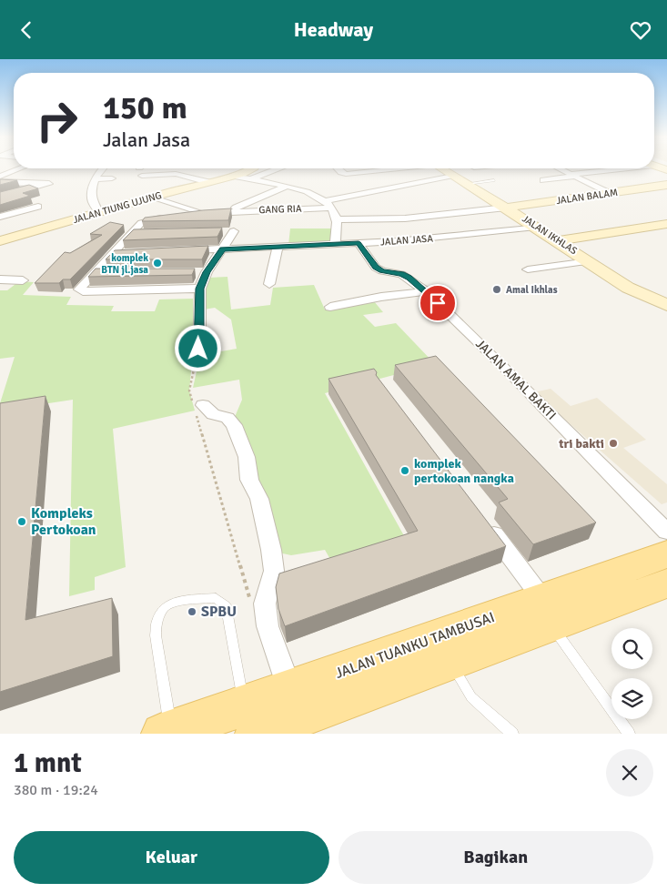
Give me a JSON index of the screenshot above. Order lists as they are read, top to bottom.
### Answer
{
  "streets": {
    "main road": ["JALAN TUANKU TAMBUSAI"],
    "street": [
      "JALAN BALAM",
      "JALAN TIUNG UJUNG",
      "GANG RIA",
      "JALAN IKHLAS",
      "JALAN JASA",
      "JALAN AMAL BAKTI"
    ]
  },
  "crossings": [
    ["JALAN BALAM", "JALAN IKHLAS"],
    ["JALAN IKHLAS", "JALAN JASA"],
    ["JALAN JASA", "JALAN AMAL BAKTI"]
  ],
  "places": [
    "komplek BTN jl.jasa",
    "Amal Ikhlas",
    "tri bakti",
    "komplek pertokoan nangka",
    "Kompleks Pertokoan",
    "SPBU"
  ],
  "page": {
    "header": "Headway",
    "turn": ["150 m", "Jalan Jasa"],
    "heading": ["1 mnt", "380 m · 19:24"],
    "buttons": ["Keluar", "Bagikan"]
  }
}
